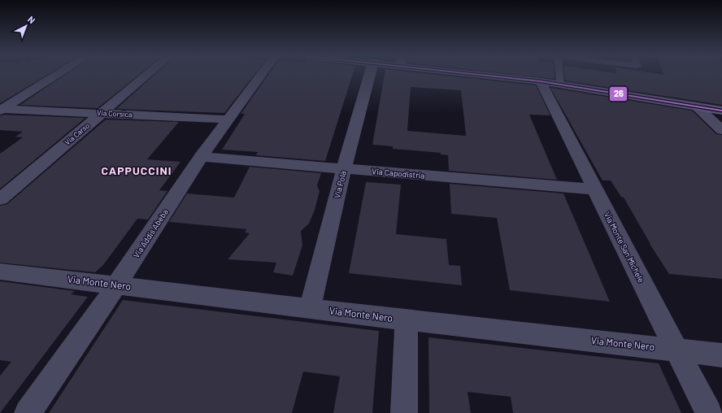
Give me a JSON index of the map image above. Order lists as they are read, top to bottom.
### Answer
{
  "streets": {
    "street": [
      "Via Corsica",
      "Via Carso",
      "Via Capodistria",
      "Via Pola",
      "Via Addis Abeba",
      "Via Monte San Michele",
      "Via Monte Nero"
    ]
  },
  "crossings": [
    ["Via Corsica", "Via Carso"],
    ["Via Corsica", "Via Addis Abeba"],
    ["Via Capodistria", "Via Pola"],
    ["Via Capodistria", "Via Addis Abeba"],
    ["Via Capodistria", "Via Monte San Michele"],
    ["Via Pola", "Via Monte Nero"],
    ["Via Addis Abeba", "Via Monte Nero"],
    ["Via Monte San Michele", "Via Monte Nero"]
  ],
  "districts": ["CAPPUCCINI"],
  "lines": ["transit line 26"],
  "north": "top right"
}
